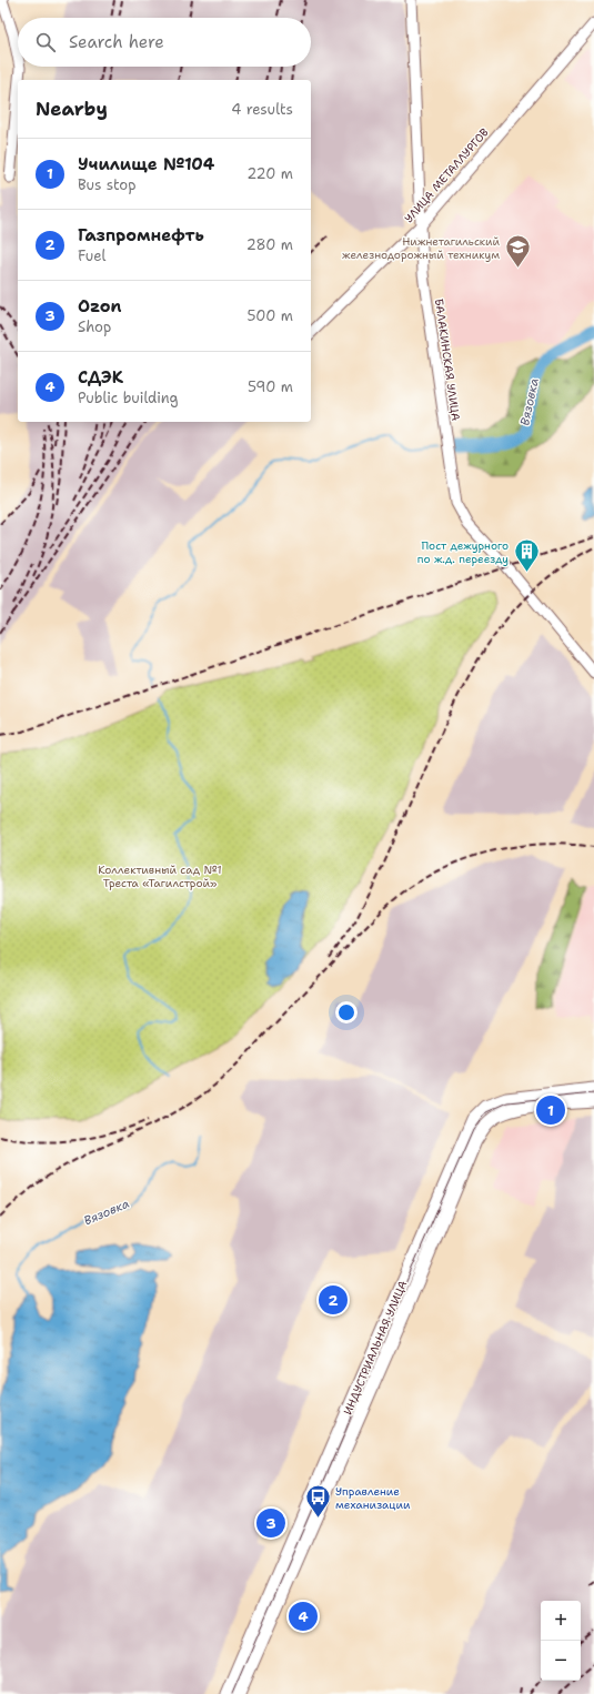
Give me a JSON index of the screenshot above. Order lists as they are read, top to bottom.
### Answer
{
  "streets": {
    "main road": ["ИНДУСТРИАЛЬНАЯ УЛИЦА"],
    "street": ["УЛИЦА МЕТАЛЛУРГОВ", "БАЛАКИНСКАЯ УЛИЦА"]
  },
  "crossings": [
    ["УЛИЦА МЕТАЛЛУРГОВ", "БАЛАКИНСКАЯ УЛИЦА"]
  ],
  "water": ["Вязовка"],
  "parks": ["Коллективный сад №1 Треста «Тагилстрой»"],
  "places": {
    "school or university": ["Нижнетагильский железнодорожный техникум"],
    "building": ["Пост дежурного по ж.д. переезду"],
    "bus stop": ["Управление механизации"]
  },
  "page": {
    "search": "Search here",
    "heading": ["Nearby", "4 results"],
    "list": [
      {
        "mark": "1",
        "name": "Училище №104",
        "note": "Bus stop",
        "value": "220 m"
      },
      {
        "mark": "2",
        "name": "Газпромнефть",
        "note": "Fuel",
        "value": "280 m"
      },
      {
        "mark": "3",
        "name": "Ozon",
        "note": "Shop",
        "value": "500 m"
      },
      {
        "mark": "4",
        "name": "СДЭК",
        "note": "Public building",
        "value": "590 m"
      }
    ],
    "pins": [
      "1",
      "2",
      "3",
      "4"
    ],
    "map_buttons": ["+", "−"]
  }
}
